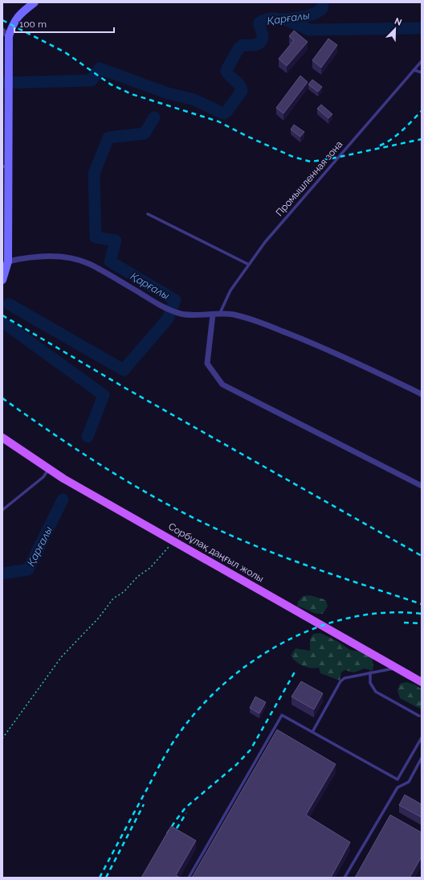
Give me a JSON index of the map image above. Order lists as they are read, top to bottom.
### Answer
{
  "streets": {
    "main road": ["Сорбұлақ даңғыл жолы"],
    "lane": ["Промышленная зона"]
  },
  "water": ["Қарғалы"],
  "scale_bar": "100 m",
  "north": "top right"
}
